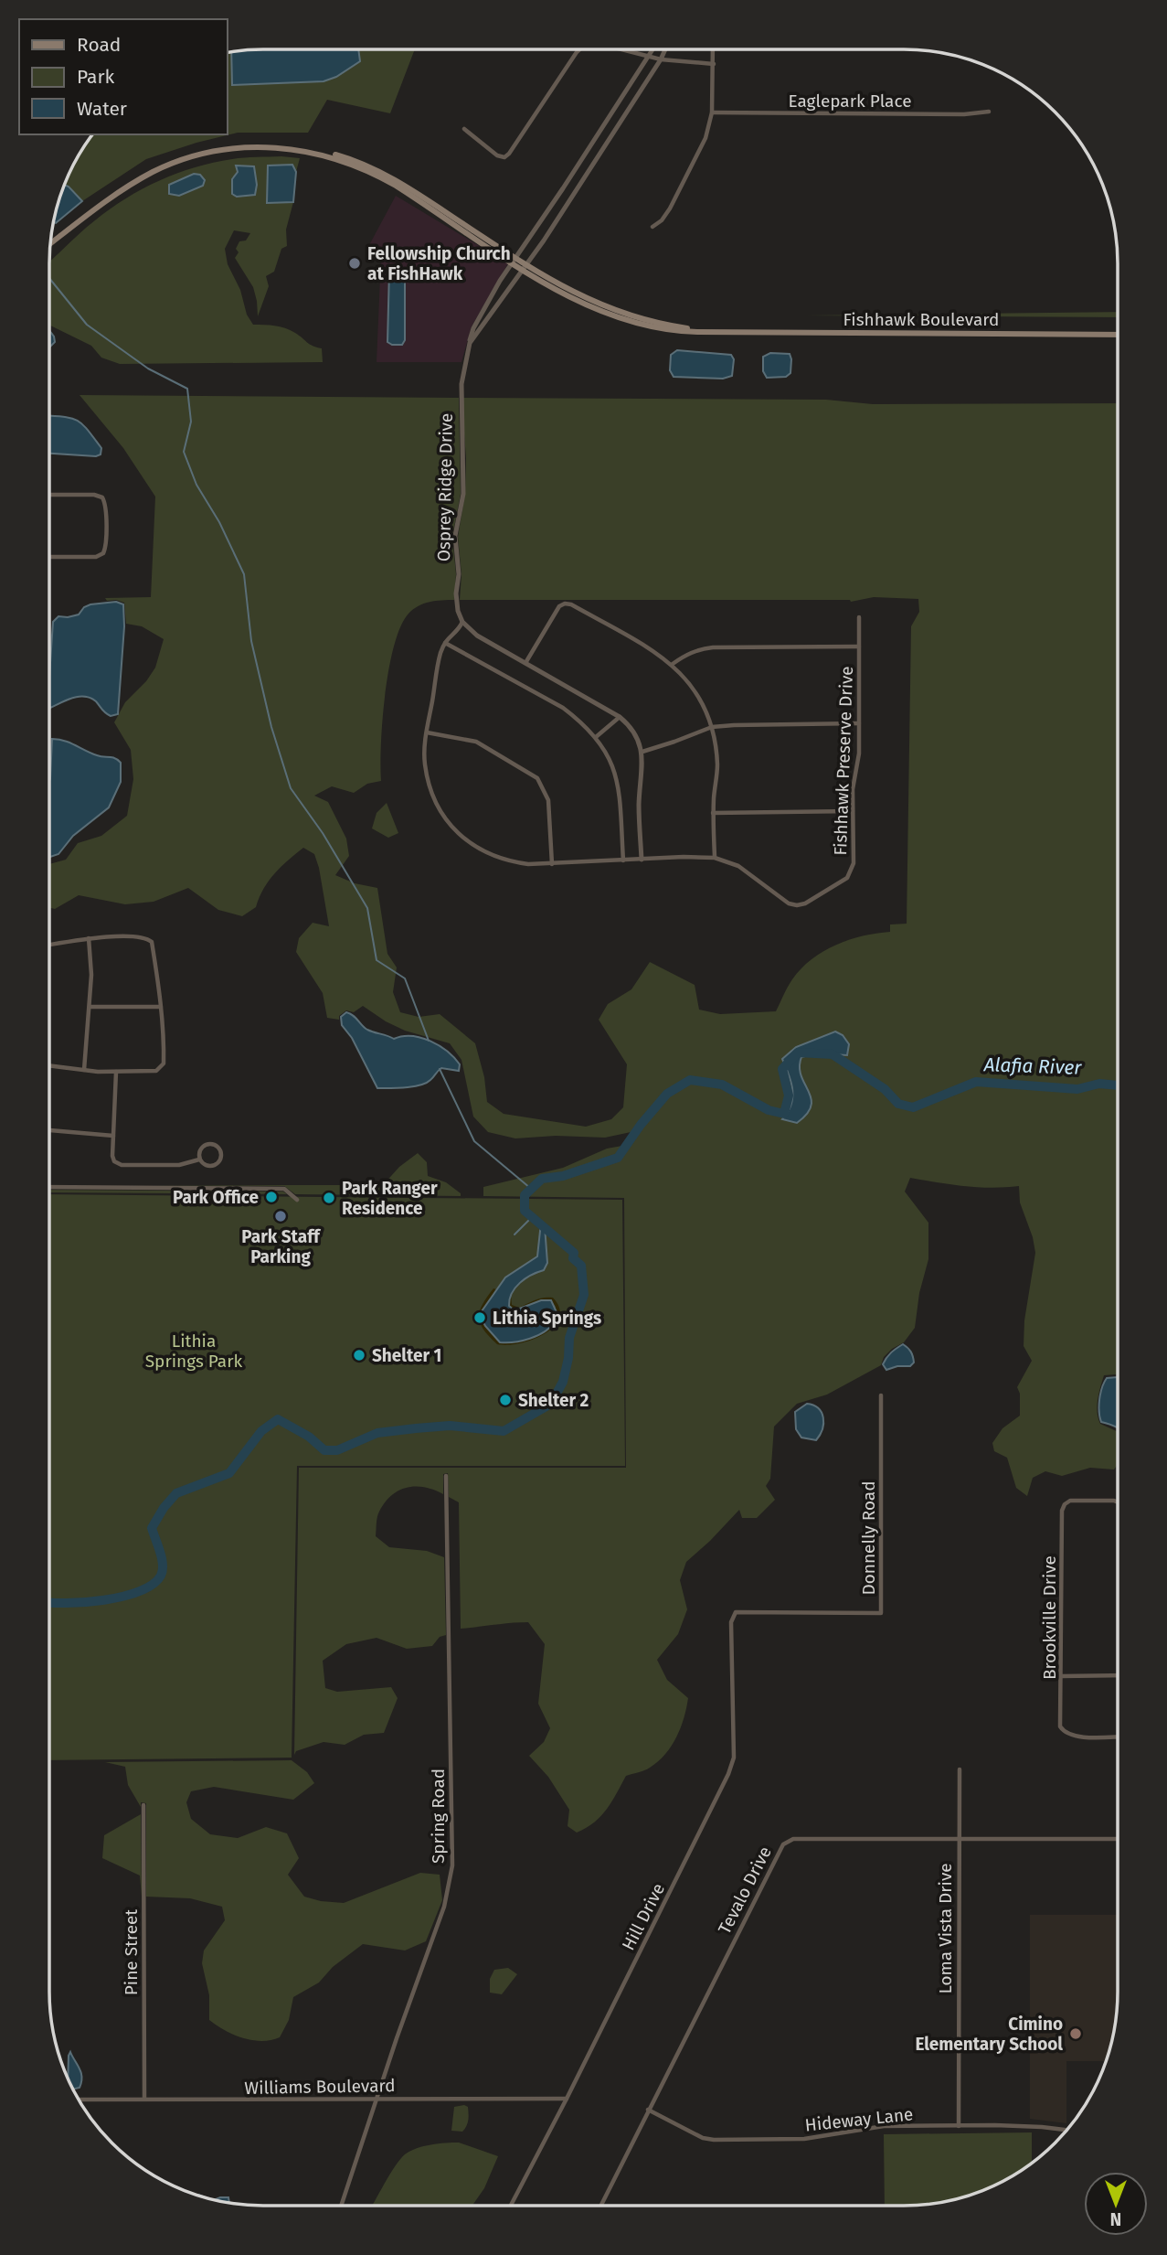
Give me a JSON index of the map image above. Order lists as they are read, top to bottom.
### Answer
{
  "streets": {
    "main road": ["Fishhawk Boulevard"],
    "street": [
      "Eaglepark Place",
      "Osprey Ridge Drive",
      "Fishhawk Preserve Drive",
      "Donnelly Road",
      "Brookville Drive",
      "Spring Road",
      "Tevalo Drive",
      "Hill Drive",
      "Loma Vista Drive",
      "Pine Street",
      "Williams Boulevard",
      "Hideway Lane"
    ]
  },
  "crossings": [
    ["Fishhawk Boulevard", "Osprey Ridge Drive"],
    ["Osprey Ridge Drive", "Fishhawk Preserve Drive"],
    ["Donnelly Road", "Hill Drive"],
    ["Spring Road", "Williams Boulevard"],
    ["Tevalo Drive", "Loma Vista Drive"],
    ["Tevalo Drive", "Hideway Lane"],
    ["Hill Drive", "Williams Boulevard"],
    ["Loma Vista Drive", "Hideway Lane"],
    ["Pine Street", "Williams Boulevard"]
  ],
  "water": ["Alafia River"],
  "parks": ["Lithia Springs Park"],
  "places": [
    "Fellowship Church at FishHawk",
    "Park Office",
    "Park Ranger Residence",
    "Park Staff Parking",
    "Lithia Springs",
    "Shelter 1",
    "Shelter 2",
    "Cimino Elementary School"
  ],
  "legend": ["Road", "Park", "Water"],
  "north": "bottom"
}
